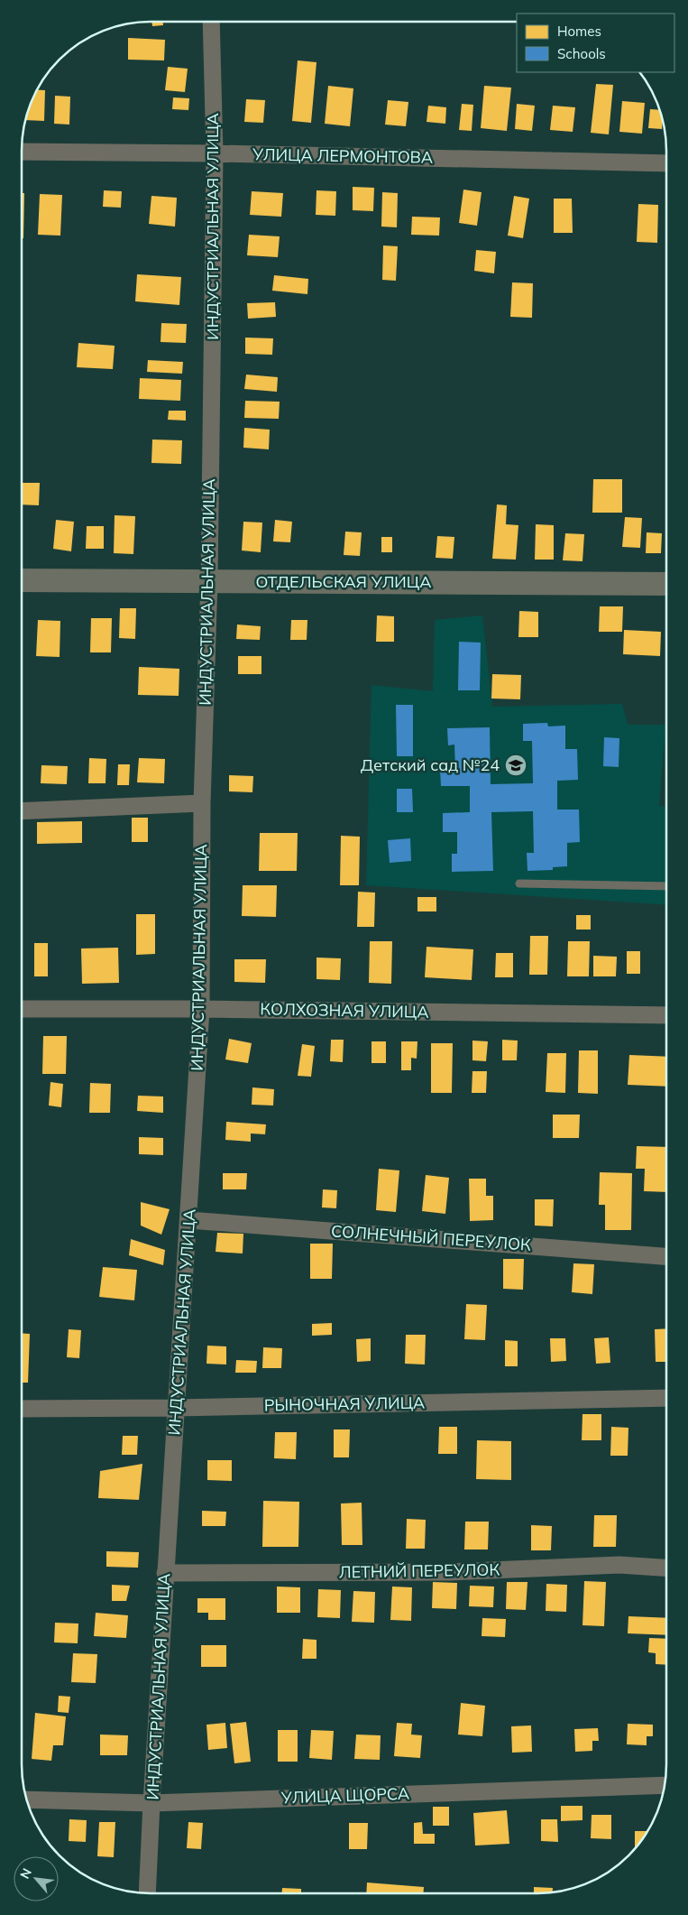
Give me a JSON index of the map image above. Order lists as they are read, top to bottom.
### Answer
{
  "streets": {
    "street": [
      "УЛИЦА ЛЕРМОНТОВА",
      "ИНДУСТРИАЛЬНАЯ УЛИЦА",
      "ОТДЕЛЬСКАЯ УЛИЦА",
      "КОЛХОЗНАЯ УЛИЦА",
      "СОЛНЕЧНЫЙ ПЕРЕУЛОК",
      "РЫНОЧНАЯ УЛИЦА",
      "ЛЕТНИЙ ПЕРЕУЛОК",
      "УЛИЦА ЩОРСА"
    ]
  },
  "crossings": [
    ["УЛИЦА ЛЕРМОНТОВА", "ИНДУСТРИАЛЬНАЯ УЛИЦА"],
    ["ИНДУСТРИАЛЬНАЯ УЛИЦА", "ОТДЕЛЬСКАЯ УЛИЦА"],
    ["ИНДУСТРИАЛЬНАЯ УЛИЦА", "КОЛХОЗНАЯ УЛИЦА"],
    ["ИНДУСТРИАЛЬНАЯ УЛИЦА", "СОЛНЕЧНЫЙ ПЕРЕУЛОК"],
    ["ИНДУСТРИАЛЬНАЯ УЛИЦА", "РЫНОЧНАЯ УЛИЦА"],
    ["ИНДУСТРИАЛЬНАЯ УЛИЦА", "ЛЕТНИЙ ПЕРЕУЛОК"],
    ["ИНДУСТРИАЛЬНАЯ УЛИЦА", "УЛИЦА ЩОРСА"]
  ],
  "places": {
    "school or university": ["Детский сад №24"]
  },
  "legend": ["Homes", "Schools"],
  "north": "top left"
}
